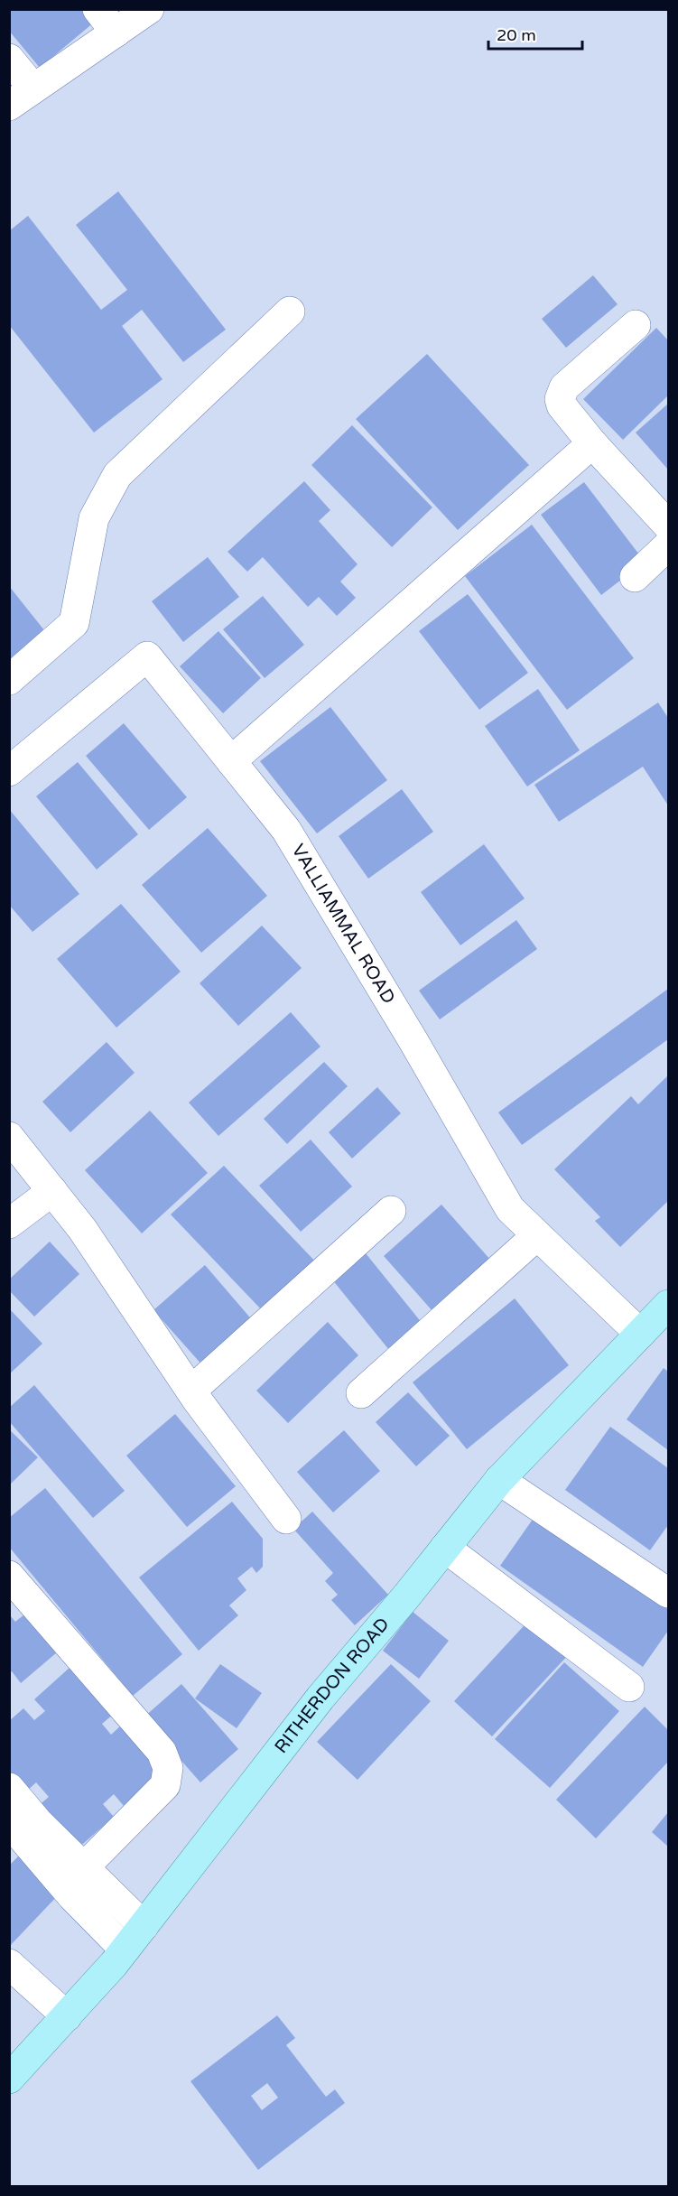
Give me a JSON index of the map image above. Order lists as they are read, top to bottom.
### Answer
{
  "streets": {
    "main road": ["RITHERDON ROAD"],
    "street": ["VALLIAMMAL ROAD"]
  },
  "crossings": [
    ["VALLIAMMAL ROAD", "RITHERDON ROAD"]
  ],
  "scale_bar": "20 m"
}
